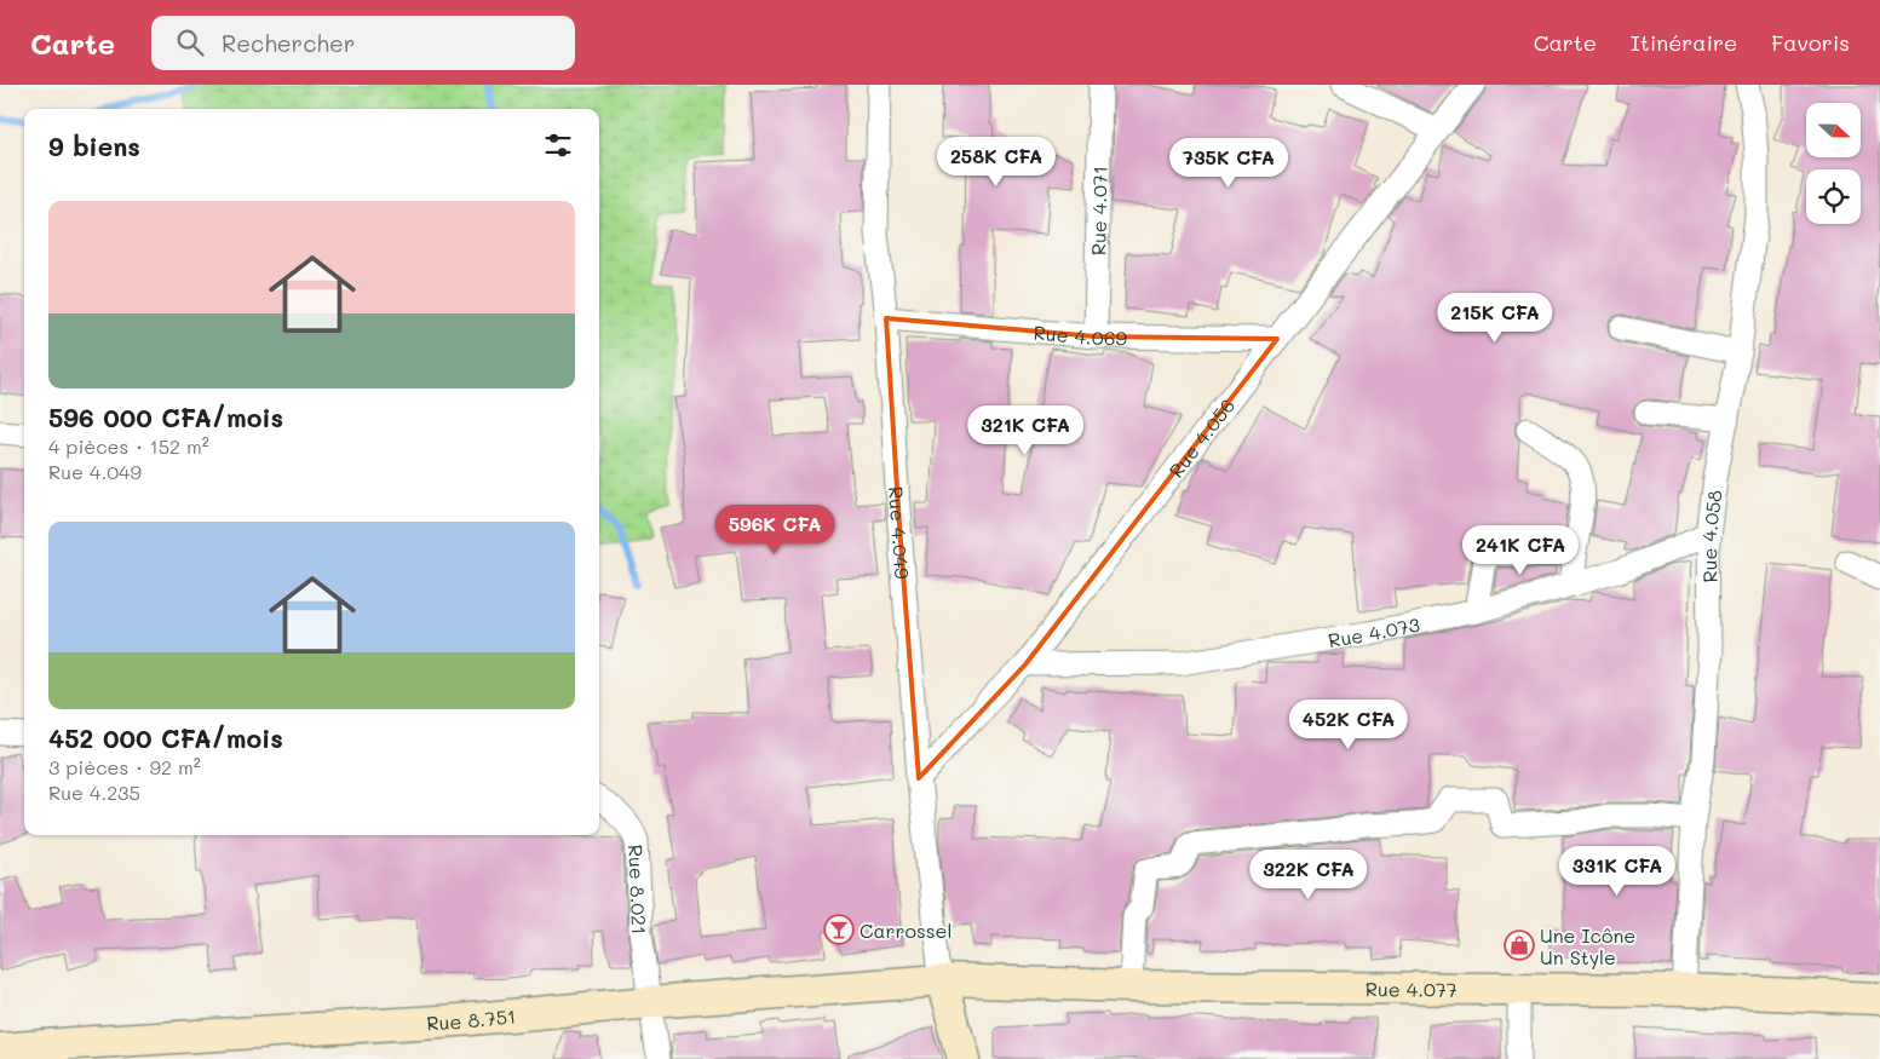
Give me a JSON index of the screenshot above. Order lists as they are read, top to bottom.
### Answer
{
  "streets": {
    "main road": ["Rue 4.077", "Rue 8.751"],
    "street": [
      "Rue 4.071",
      "Rue 4.069",
      "Rue 4.056",
      "Rue 4.049",
      "Rue 4.058",
      "Rue 4.073",
      "Rue 8.021"
    ]
  },
  "crossings": [
    ["Rue 4.071", "Rue 4.069"],
    ["Rue 4.069", "Rue 4.056"],
    ["Rue 4.069", "Rue 4.049"],
    ["Rue 4.056", "Rue 4.049"],
    ["Rue 4.056", "Rue 4.073"],
    ["Rue 4.049", "Rue 4.077"],
    ["Rue 4.049", "Rue 8.751"],
    ["Rue 4.058", "Rue 4.073"],
    ["Rue 4.058", "Rue 4.077"],
    ["Rue 8.021", "Rue 8.751"],
    ["Rue 4.077", "Rue 8.751"]
  ],
  "places": {
    "bar": ["Carrossel"],
    "shop": ["Une Icône Un Style"]
  },
  "north": "right",
  "page": {
    "header": "Carte",
    "search": "Rechercher",
    "nav": ["Carte", "Itinéraire", "Favoris"],
    "heading": "9 biens",
    "price": [
      "258K CFA",
      "735K CFA",
      "215K CFA",
      "321K CFA",
      "596K CFA",
      "241K CFA",
      "452K CFA",
      "331K CFA",
      "322K CFA"
    ],
    "list": [
      {
        "name": "596 000 CFA/mois",
        "note": "4 pièces · 152 m² · Rue 4.049"
      },
      {
        "name": "452 000 CFA/mois",
        "note": "3 pièces · 92 m² · Rue 4.235"
      }
    ]
  }
}
